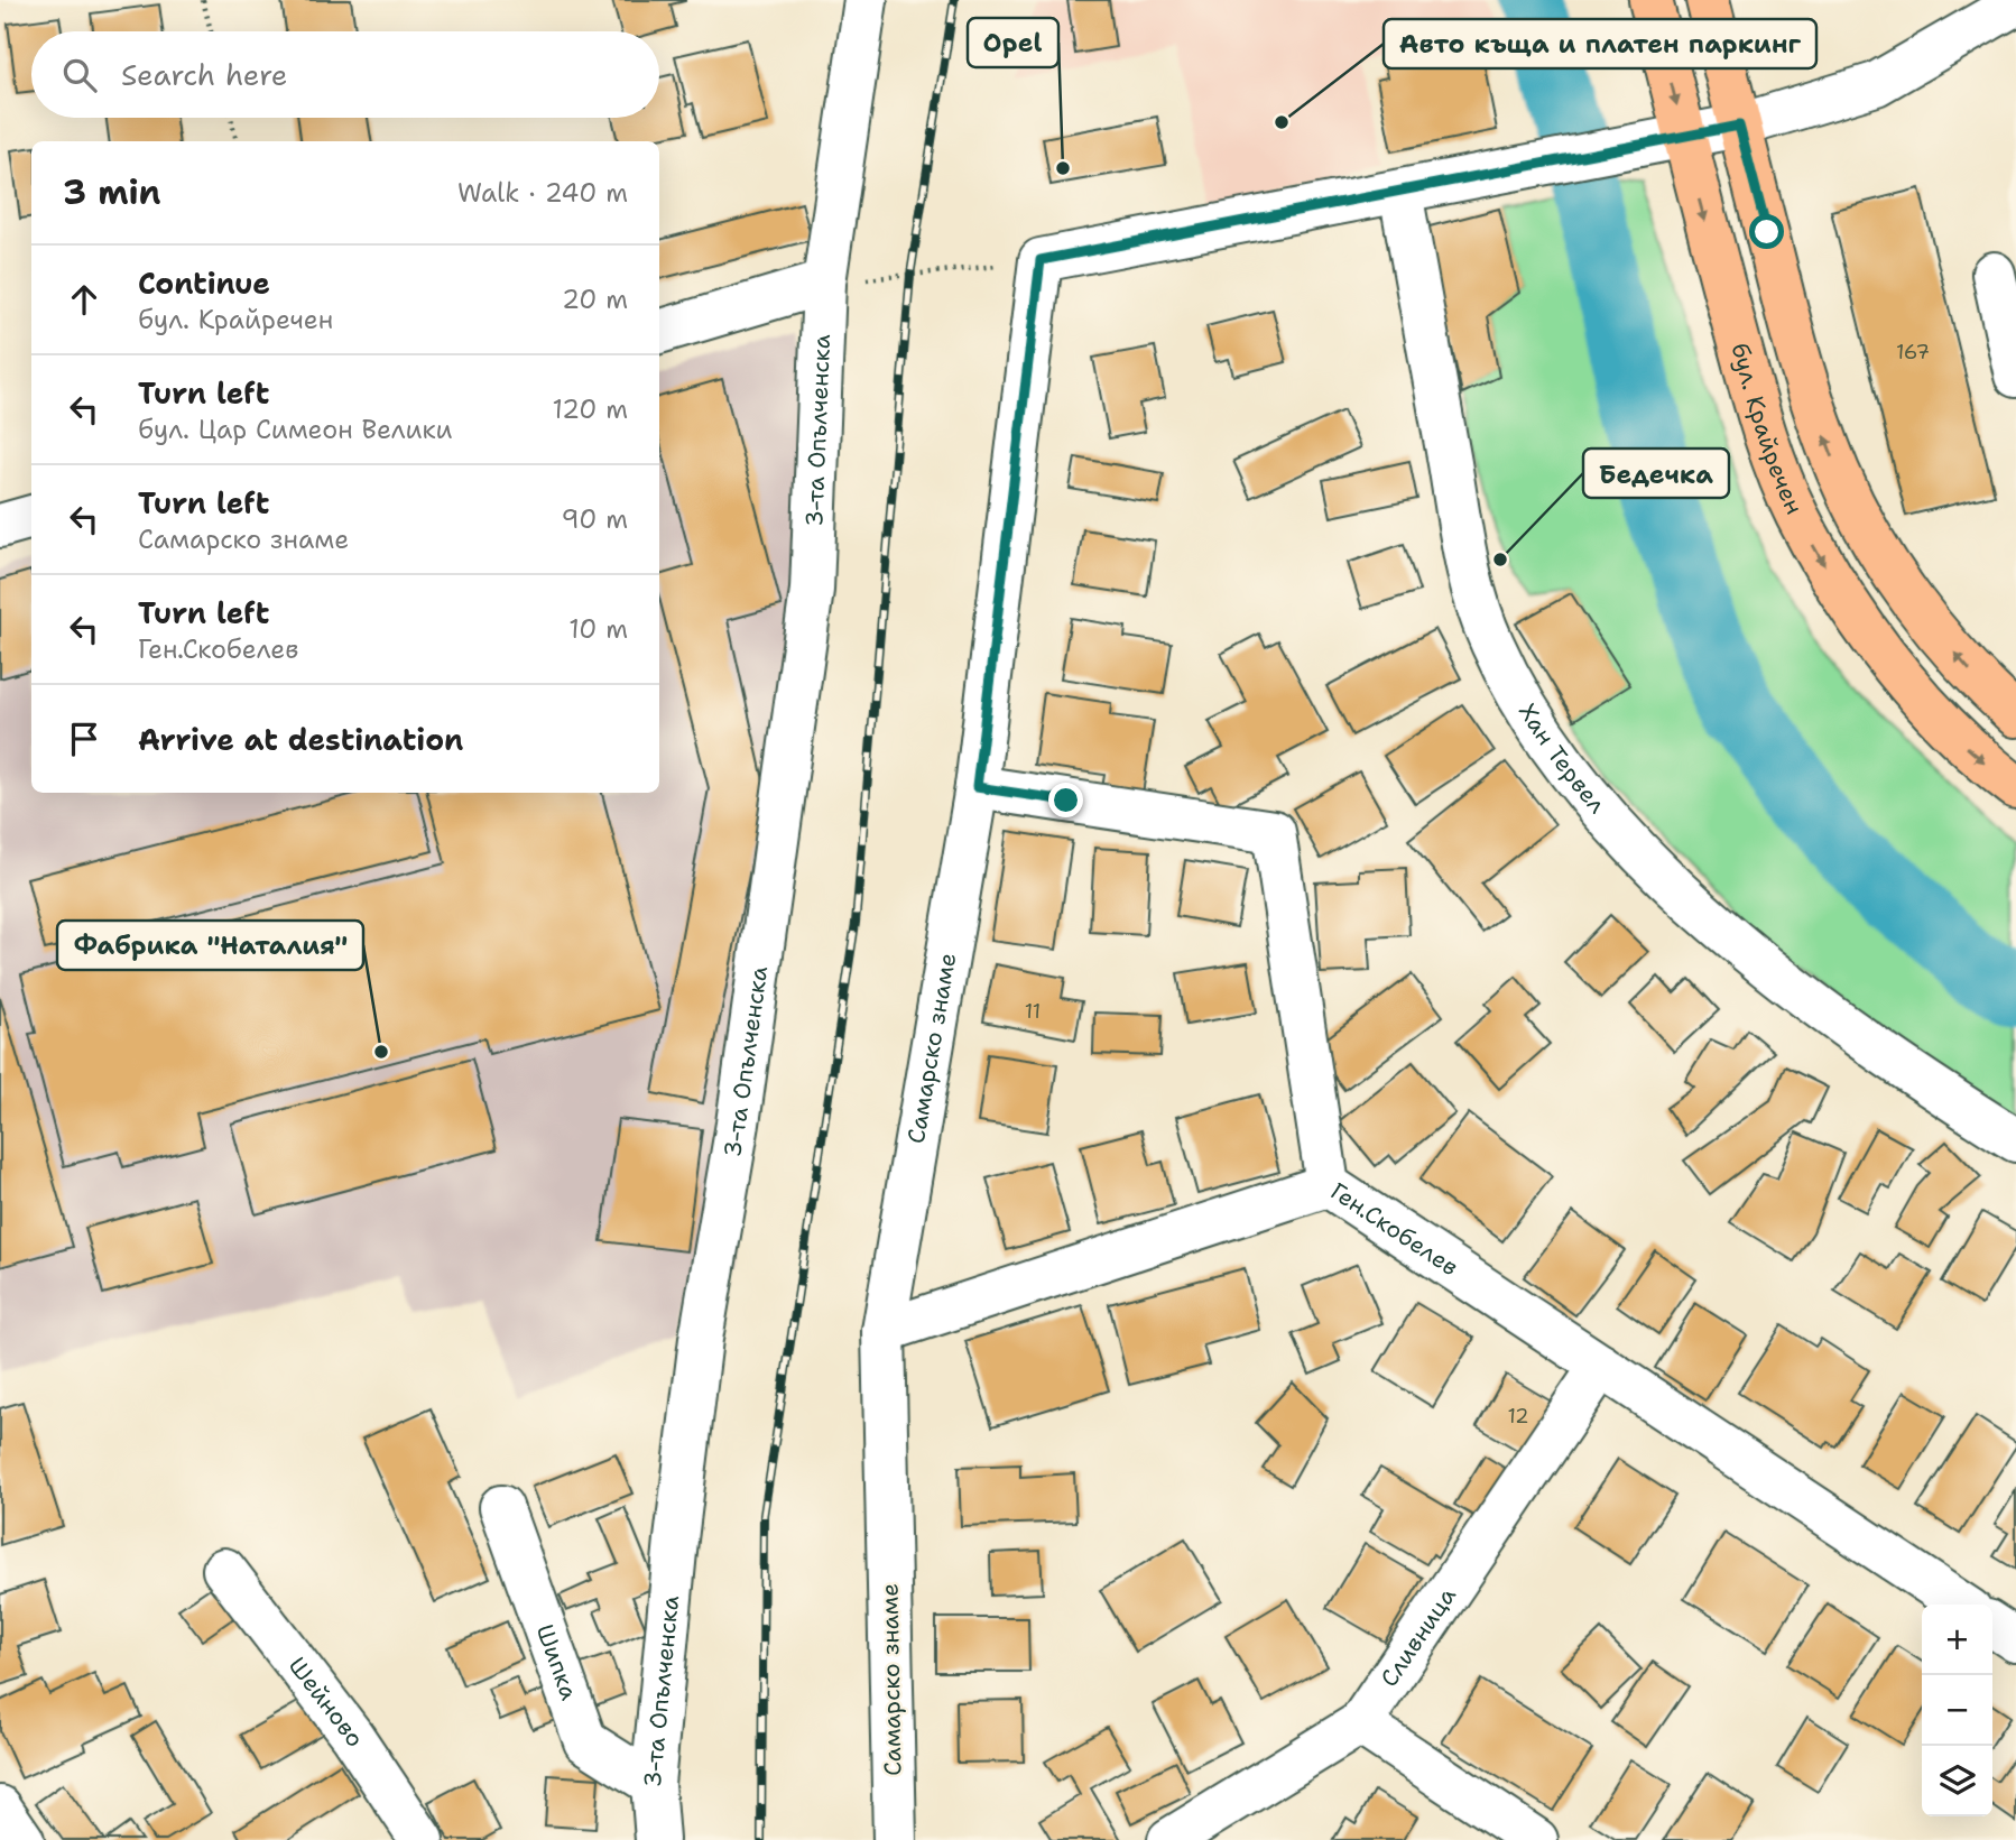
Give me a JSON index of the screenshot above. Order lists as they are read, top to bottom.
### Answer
{
  "streets": {
    "main road": ["бул. Крайречен"],
    "street": [
      "3-та Опълченска",
      "Хан Тервел",
      "Самарско знаме",
      "Ген.Скобелев",
      "Сливница",
      "Шипка",
      "Шейново"
    ]
  },
  "crossings": [
    ["3-та Опълченска", "Шипка"],
    ["Самарско знаме", "Ген.Скобелев"],
    ["Ген.Скобелев", "Сливница"]
  ],
  "places": [
    "Авто къща и платен паркинг",
    "Opel",
    "Бедечка",
    "Фабрика \"Наталия\""
  ],
  "house_numbers": ["167", "11", "12"],
  "page": {
    "search": "Search here",
    "heading": ["3 min", "Walk · 240 m"],
    "list": [
      ["Continue", "бул. Крайречен", "20 m"],
      ["Turn left", "бул. Цар Симеон Велики", "120 m"],
      ["Turn left", "Самарско знаме", "90 m"],
      ["Turn left", "Ген.Скобелев", "10 m"],
      "Arrive at destination"
    ],
    "map_buttons": ["+", "−"]
  }
}
